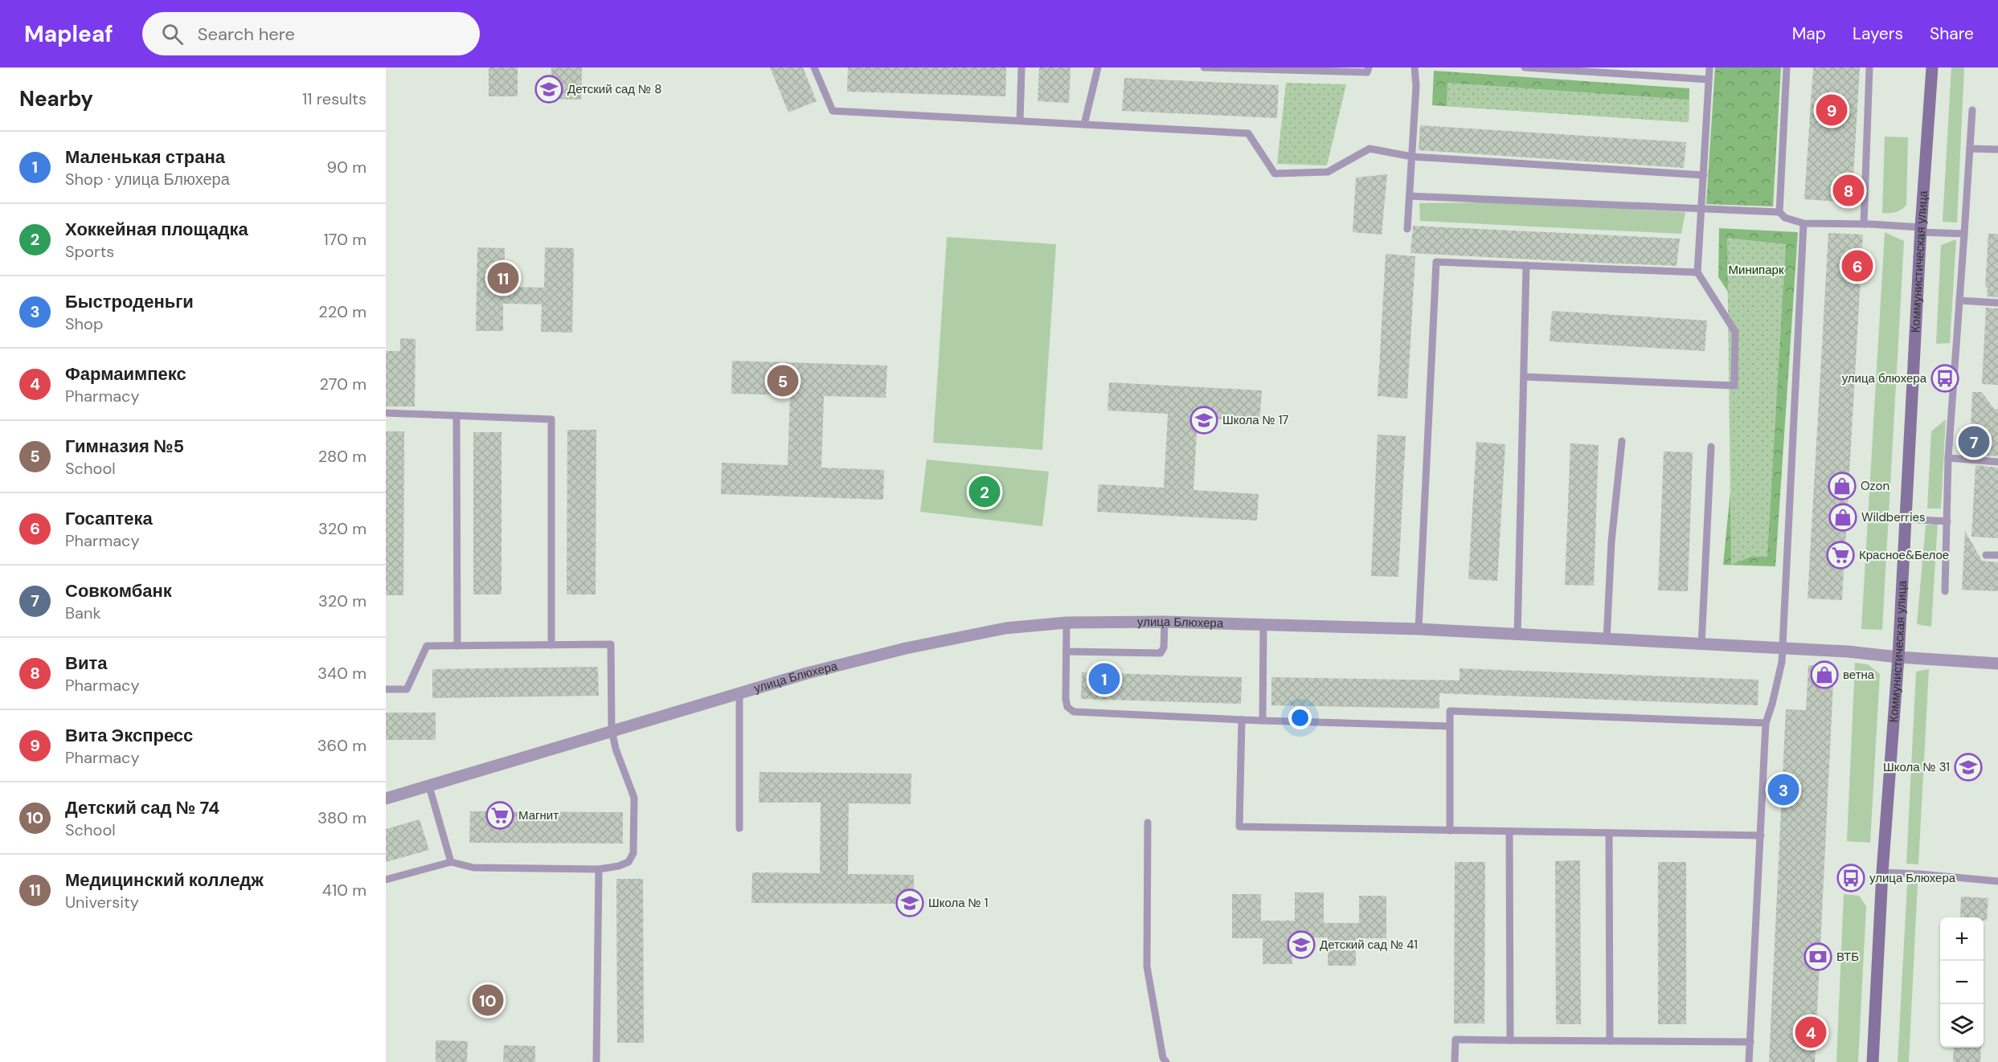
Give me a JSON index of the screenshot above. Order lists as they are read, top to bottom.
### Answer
{
  "streets": {
    "main road": ["Коммунистическая улица"],
    "street": ["улица Блюхера"]
  },
  "crossings": [
    ["Коммунистическая улица", "улица Блюхера"]
  ],
  "parks": ["Минипарк"],
  "places": {
    "school or university": [
      "Детский сад № 8",
      "Школа № 17",
      "Школа № 31",
      "Школа № 1",
      "Детский сад № 41"
    ],
    "bus stop": ["улица блюхера", "улица Блюхера"],
    "shop": ["Ozon", "Wildberries", "ветна"],
    "supermarket": ["Красное&Белое", "Магнит"],
    "bank": ["ВТБ"]
  },
  "page": {
    "header": "Mapleaf",
    "search": "Search here",
    "nav": ["Map", "Layers", "Share"],
    "heading": ["Nearby", "11 results"],
    "pins": [
      "9",
      "8",
      "6",
      "11",
      "5",
      "7",
      "2",
      "1",
      "3",
      "10",
      "4"
    ],
    "list": [
      {
        "mark": "1",
        "name": "Маленькая страна",
        "note": "Shop · улица Блюхера",
        "value": "90 m"
      },
      {
        "mark": "2",
        "name": "Хоккейная площадка",
        "note": "Sports",
        "value": "170 m"
      },
      {
        "mark": "3",
        "name": "Быстроденьги",
        "note": "Shop",
        "value": "220 m"
      },
      {
        "mark": "4",
        "name": "Фармаимпекс",
        "note": "Pharmacy",
        "value": "270 m"
      },
      {
        "mark": "5",
        "name": "Гимназия №5",
        "note": "School",
        "value": "280 m"
      },
      {
        "mark": "6",
        "name": "Госаптека",
        "note": "Pharmacy",
        "value": "320 m"
      },
      {
        "mark": "7",
        "name": "Совкомбанк",
        "note": "Bank",
        "value": "320 m"
      },
      {
        "mark": "8",
        "name": "Вита",
        "note": "Pharmacy",
        "value": "340 m"
      },
      {
        "mark": "9",
        "name": "Вита Экспресс",
        "note": "Pharmacy",
        "value": "360 m"
      },
      {
        "mark": "10",
        "name": "Детский сад № 74",
        "note": "School",
        "value": "380 m"
      },
      {
        "mark": "11",
        "name": "Медицинский колледж",
        "note": "University",
        "value": "410 m"
      }
    ],
    "map_buttons": ["+", "−"]
  }
}
